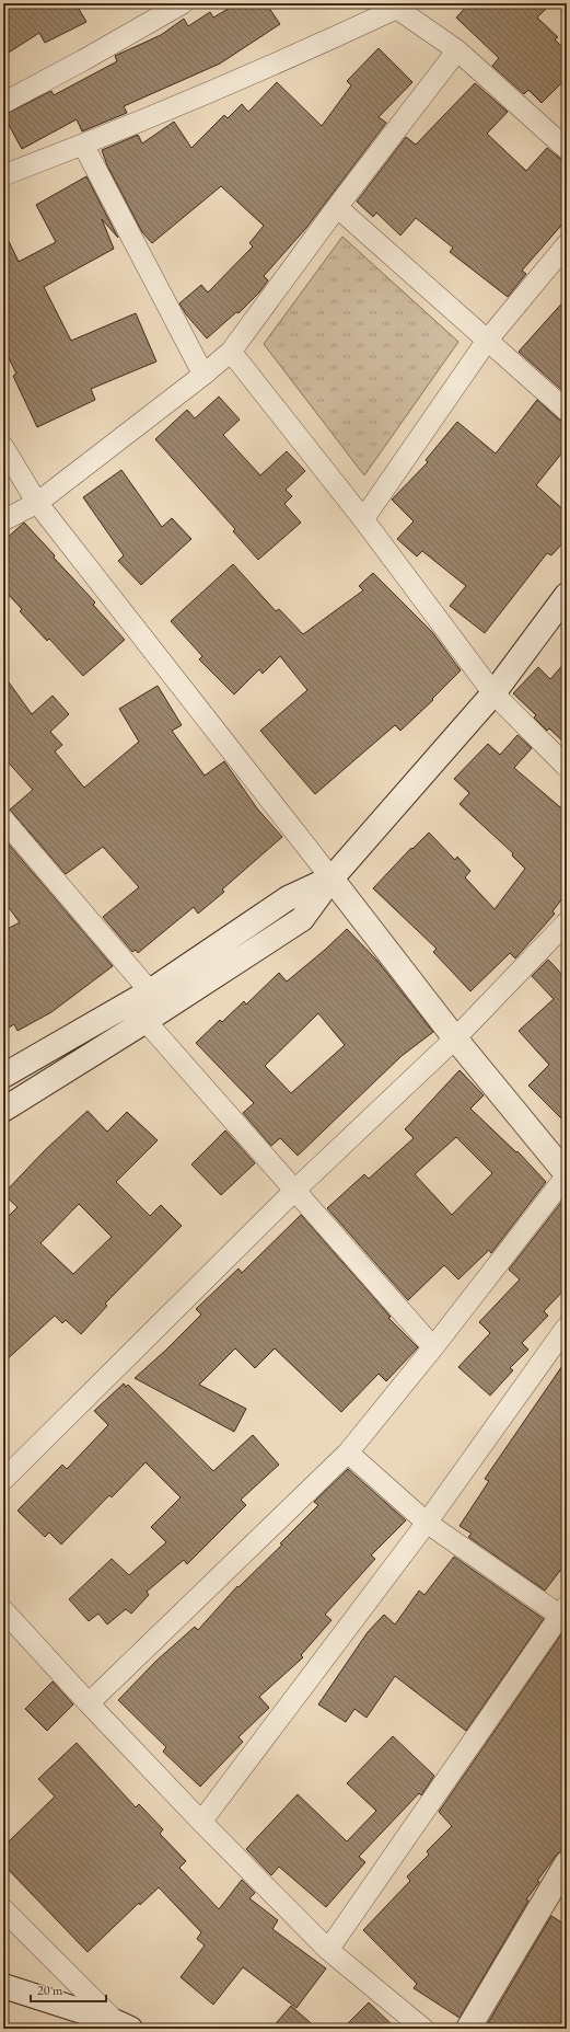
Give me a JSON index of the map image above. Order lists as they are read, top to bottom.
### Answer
{
  "scale_bar": "20 m"
}
